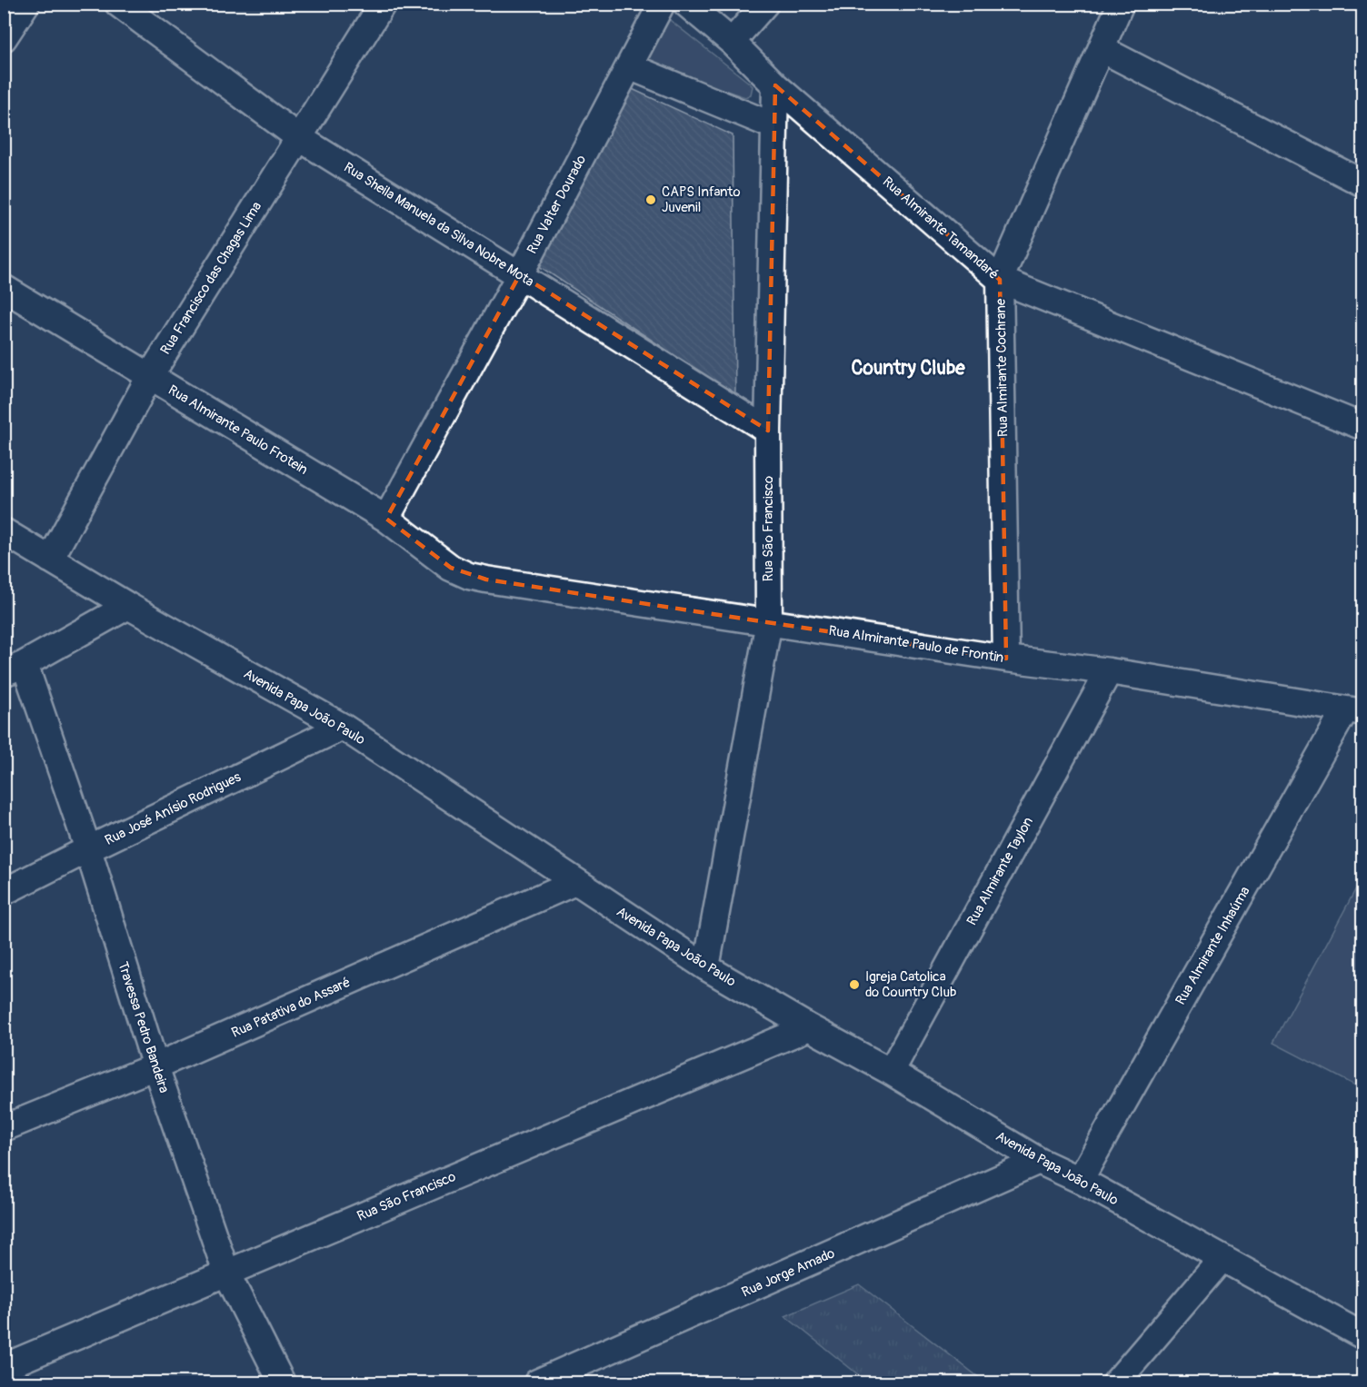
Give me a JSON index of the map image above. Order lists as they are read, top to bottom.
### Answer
{
  "streets": {
    "street": [
      "Rua Valter Dourado",
      "Rua Sheila Manuela da Silva Nobre Mota",
      "Rua Almirante Tamandaré",
      "Rua Francisco das Chagas Lima",
      "Rua Almirante Cochrane",
      "Rua Almirante Paulo Frotein",
      "Rua São Francisco",
      "Rua Almirante Paulo de Frontin",
      "Avenida Papa João Paulo",
      "Rua José Anísio Rodrigues",
      "Rua Almirante Taylon",
      "Rua Almirante Inhaúma",
      "Rua Patativa do Assaré",
      "Travessa Pedro Bandeira",
      "Rua Jorge Amado"
    ]
  },
  "crossings": [
    ["Rua Valter Dourado", "Rua Sheila Manuela da Silva Nobre Mota"],
    ["Rua Valter Dourado", "Rua Almirante Paulo Frotein"],
    ["Rua Sheila Manuela da Silva Nobre Mota", "Rua Francisco das Chagas Lima"],
    ["Rua Sheila Manuela da Silva Nobre Mota", "Rua São Francisco"],
    ["Rua Almirante Tamandaré", "Rua Almirante Cochrane"],
    ["Rua Almirante Tamandaré", "Rua São Francisco"],
    ["Rua Francisco das Chagas Lima", "Rua Almirante Paulo Frotein"],
    ["Rua Francisco das Chagas Lima", "Avenida Papa João Paulo"],
    ["Rua Almirante Cochrane", "Rua Almirante Paulo de Frontin"],
    ["Rua Almirante Paulo Frotein", "Rua Almirante Paulo de Frontin"],
    ["Rua São Francisco", "Rua Almirante Paulo de Frontin"],
    ["Rua São Francisco", "Avenida Papa João Paulo"],
    ["Rua São Francisco", "Travessa Pedro Bandeira"],
    ["Rua Almirante Paulo de Frontin", "Rua Almirante Taylon"],
    ["Rua Almirante Paulo de Frontin", "Rua Almirante Inhaúma"],
    ["Avenida Papa João Paulo", "Rua José Anísio Rodrigues"],
    ["Avenida Papa João Paulo", "Rua Almirante Taylon"],
    ["Avenida Papa João Paulo", "Rua Almirante Inhaúma"],
    ["Avenida Papa João Paulo", "Rua Patativa do Assaré"],
    ["Avenida Papa João Paulo", "Rua Jorge Amado"],
    ["Rua José Anísio Rodrigues", "Travessa Pedro Bandeira"],
    ["Rua Patativa do Assaré", "Travessa Pedro Bandeira"]
  ],
  "districts": ["Country Clube"],
  "places": ["CAPS Infanto Juvenil", "Igreja Catolica do Country Club"]
}
